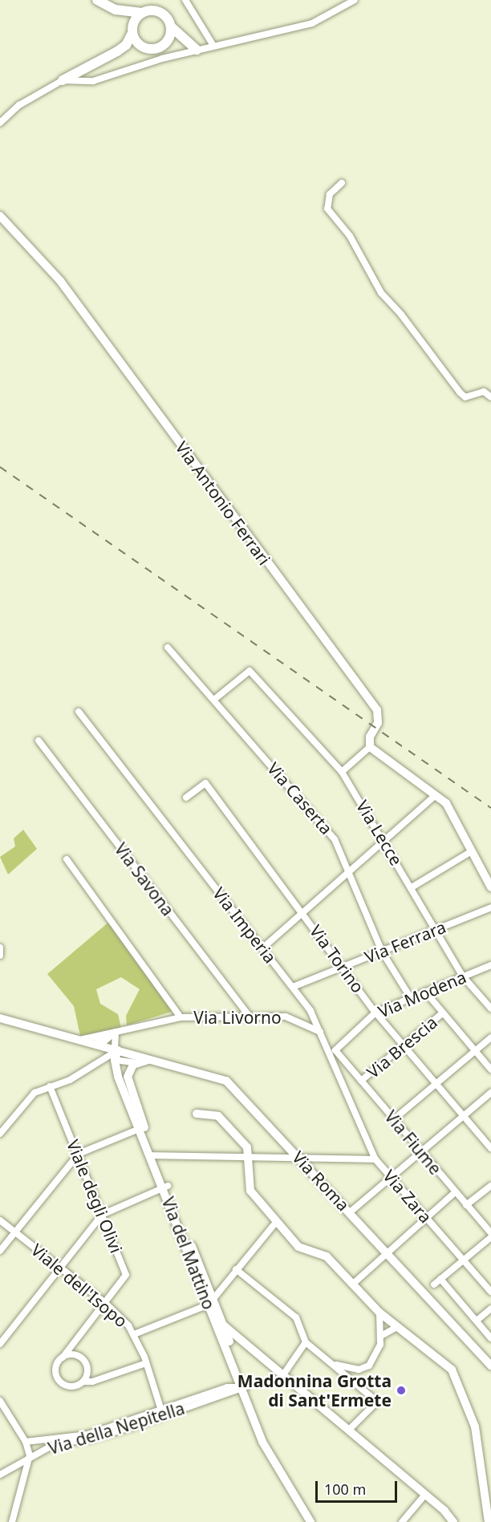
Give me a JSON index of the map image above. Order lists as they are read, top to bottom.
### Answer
{
  "streets": {
    "street": [
      "Via Antonio Ferrari",
      "Via Caserta",
      "Via Lecce",
      "Via Savona",
      "Via Imperia",
      "Via Ferrara",
      "Via Torino",
      "Via Modena",
      "Via Livorno",
      "Via Brescia",
      "Via Fiume",
      "Via Roma",
      "Viale degli Olivi",
      "Via Zara",
      "Via del Mattino",
      "Viale dell'Isopo",
      "Via della Nepitella"
    ]
  },
  "crossings": [
    ["Via Caserta", "Via Lecce"],
    ["Via Caserta", "Via Ferrara"],
    ["Via Caserta", "Via Modena"],
    ["Via Lecce", "Via Ferrara"],
    ["Via Lecce", "Via Modena"],
    ["Via Savona", "Via Livorno"],
    ["Via Imperia", "Via Ferrara"],
    ["Via Imperia", "Via Livorno"],
    ["Via Imperia", "Via Zara"],
    ["Via Ferrara", "Via Torino"],
    ["Via Torino", "Via Modena"],
    ["Via Torino", "Via Brescia"],
    ["Via Modena", "Via Fiume"],
    ["Via Livorno", "Via Roma"],
    ["Via Brescia", "Via Fiume"],
    ["Via Roma", "Via Zara"],
    ["Viale degli Olivi", "Viale dell'Isopo"],
    ["Via Zara", "Via del Mattino"],
    ["Via del Mattino", "Via della Nepitella"],
    ["Viale dell'Isopo", "Via della Nepitella"]
  ],
  "places": ["Madonnina Grotta di Sant'Ermete"],
  "scale_bar": "100 m"
}
